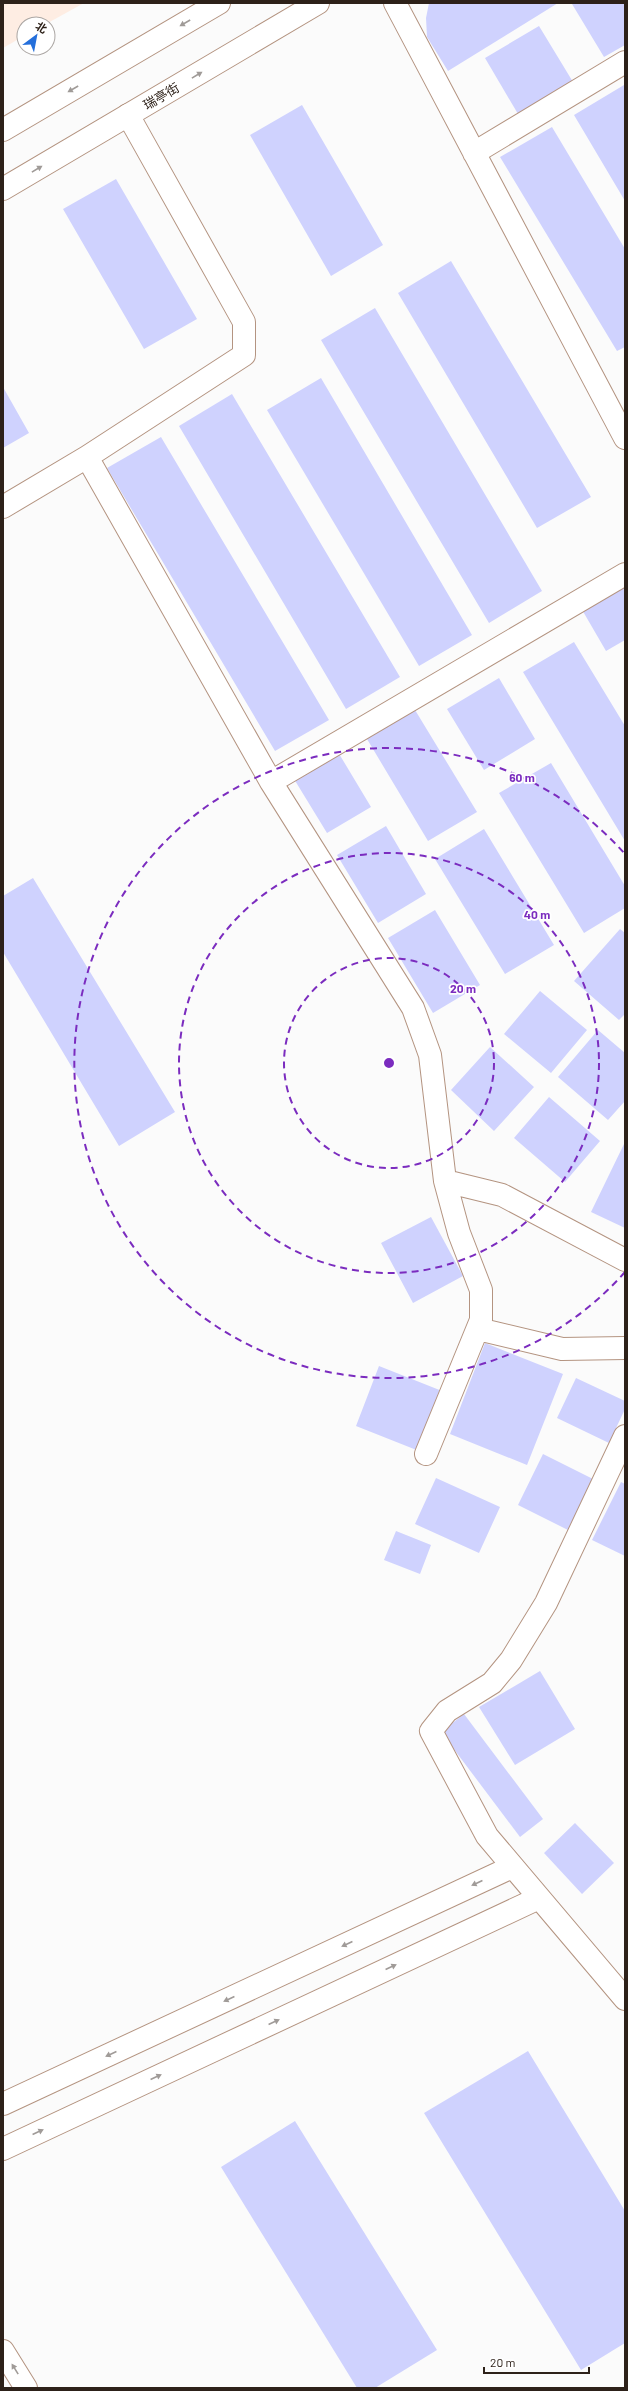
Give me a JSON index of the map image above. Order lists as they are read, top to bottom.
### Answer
{
  "streets": {
    "street": ["瑞亭街"]
  },
  "scale_bar": "20 m",
  "north": "top right",
  "rings": ["60 m", "40 m", "20 m"]
}
